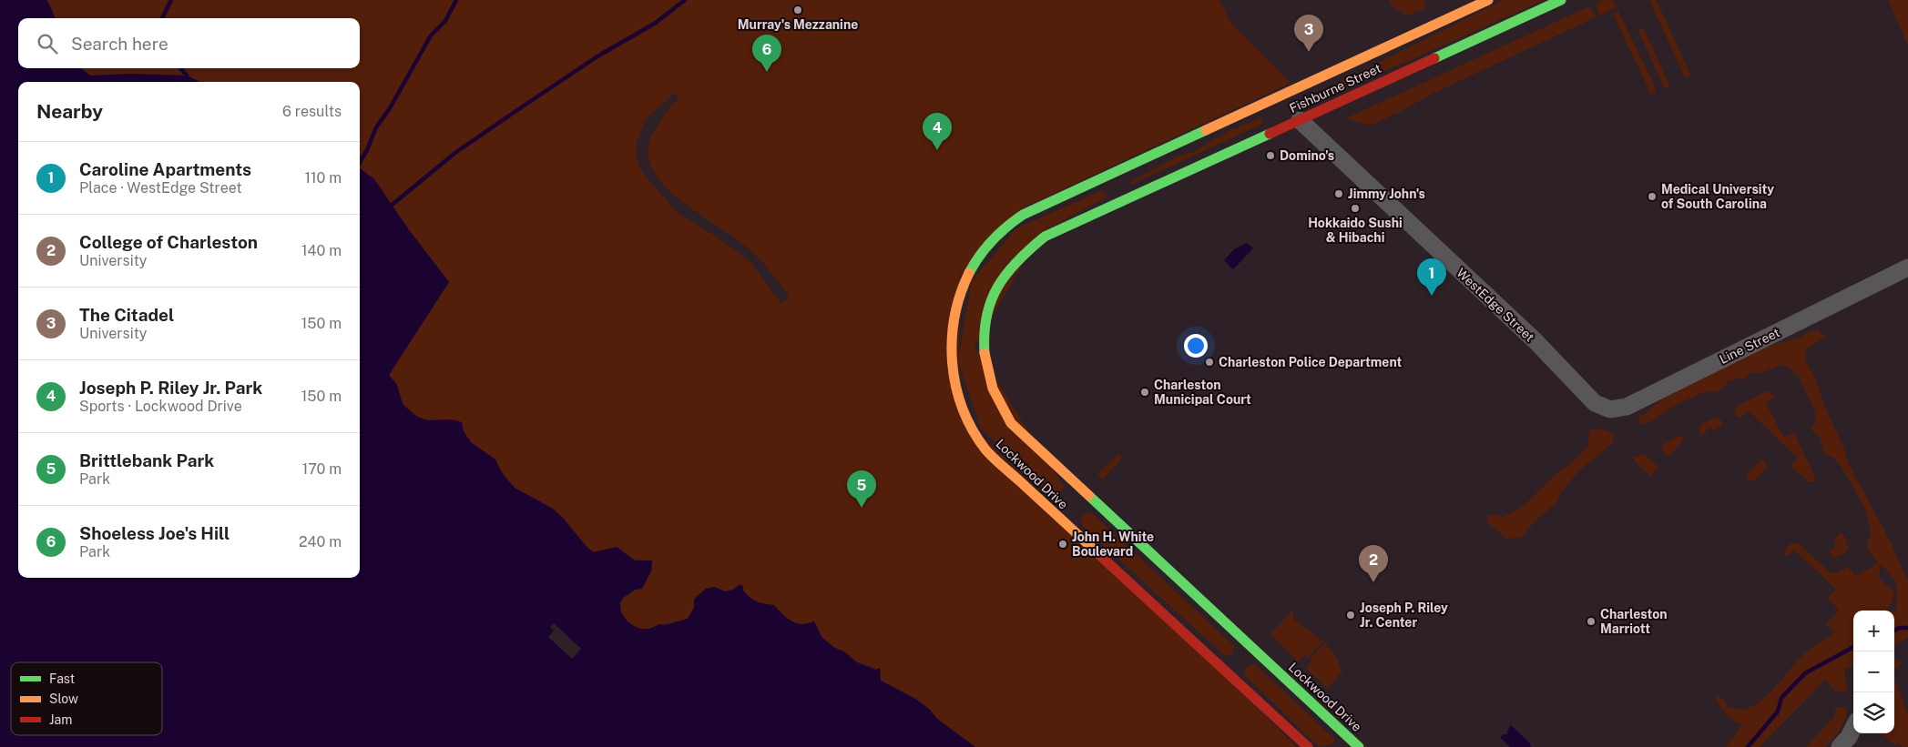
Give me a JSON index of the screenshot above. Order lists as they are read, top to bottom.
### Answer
{
  "streets": {
    "main road": ["Fishburne Street", "Lockwood Drive"],
    "street": ["WestEdge Street", "Line Street"]
  },
  "crossings": [
    ["Fishburne Street", "WestEdge Street"],
    ["Fishburne Street", "Lockwood Drive"],
    ["WestEdge Street", "Line Street"]
  ],
  "places": [
    "Murray's Mezzanine",
    "Domino's",
    "Jimmy John's",
    "Medical University of South Carolina",
    "Hokkaido Sushi & Hibachi",
    "Charleston Police Department",
    "Charleston Municipal Court",
    "John H. White Boulevard",
    "Joseph P. Riley Jr. Center",
    "Charleston Marriott"
  ],
  "legend": ["Fast", "Slow", "Jam"],
  "page": {
    "pins": [
      "3",
      "6",
      "4",
      "1",
      "5",
      "2"
    ],
    "search": "Search here",
    "heading": ["Nearby", "6 results"],
    "list": [
      {
        "mark": "1",
        "name": "Caroline Apartments",
        "note": "Place · WestEdge Street",
        "value": "110 m"
      },
      {
        "mark": "2",
        "name": "College of Charleston",
        "note": "University",
        "value": "140 m"
      },
      {
        "mark": "3",
        "name": "The Citadel",
        "note": "University",
        "value": "150 m"
      },
      {
        "mark": "4",
        "name": "Joseph P. Riley Jr. Park",
        "note": "Sports · Lockwood Drive",
        "value": "150 m"
      },
      {
        "mark": "5",
        "name": "Brittlebank Park",
        "note": "Park",
        "value": "170 m"
      },
      {
        "mark": "6",
        "name": "Shoeless Joe's Hill",
        "note": "Park",
        "value": "240 m"
      }
    ],
    "map_buttons": ["+", "−"]
  }
}
